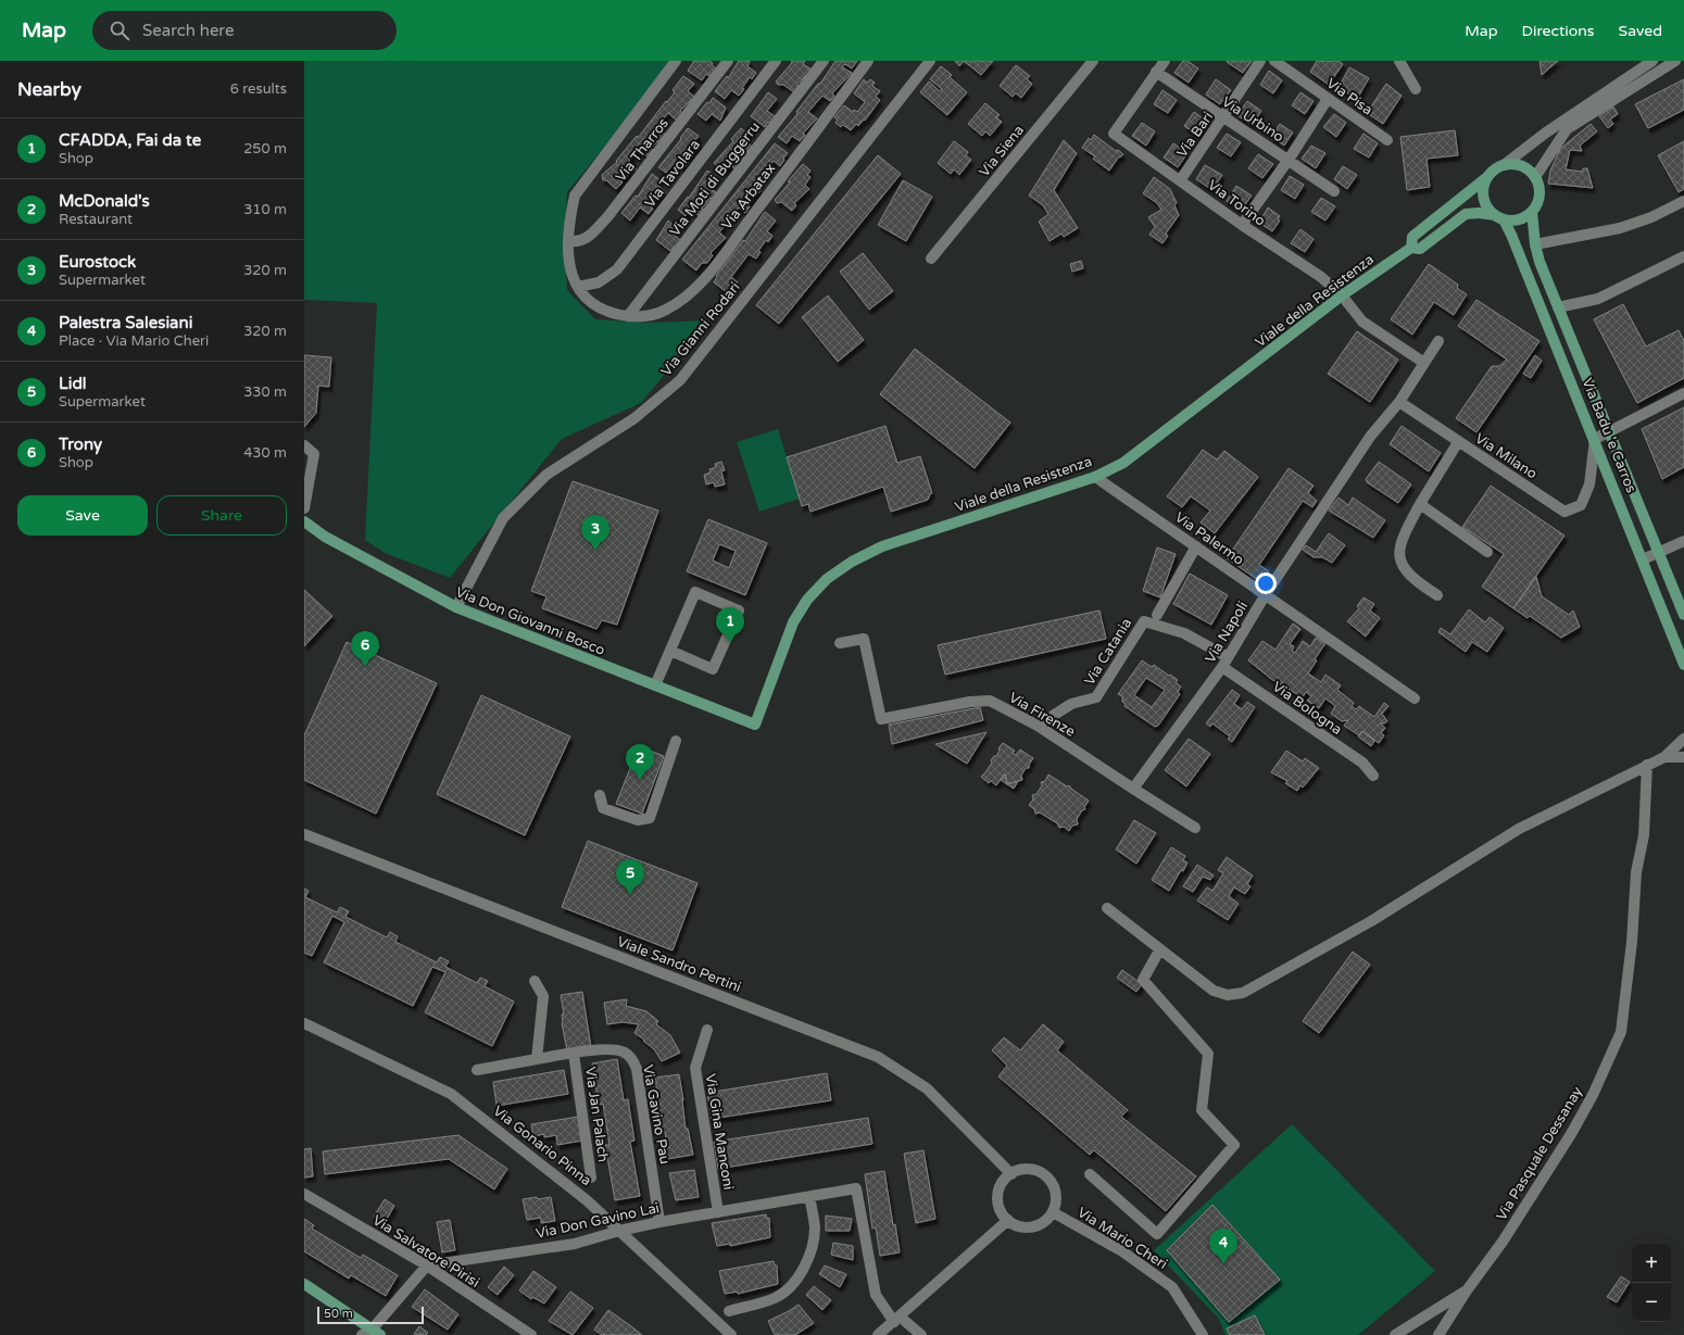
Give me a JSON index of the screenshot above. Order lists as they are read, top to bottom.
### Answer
{
  "streets": {
    "main road": ["Viale della Resistenza", "Via Badu 'e Carros", "Via Don Giovanni Bosco"],
    "street": [
      "Via Pisa",
      "Via Urbino",
      "Via Bari",
      "Via Tharros",
      "Via Siena",
      "Via Tavolara",
      "Via Moti di Buggerru",
      "Via Arbatax",
      "Via Torino",
      "Via Gianni Rodari",
      "Via Milano",
      "Via Palermo",
      "Via Napoli",
      "Via Catania",
      "Via Bologna",
      "Via Firenze",
      "Viale Sandro Pertini",
      "Via Jan Palach",
      "Via Gavino Pau",
      "Via Gina Manconi",
      "Via Gonario Pinna",
      "Via Pasquale Dessanay",
      "Via Don Gavino Lai",
      "Via Mario Cheri",
      "Via Salvatore Pirisi"
    ]
  },
  "crossings": [
    ["Via Urbino", "Via Bari"],
    ["Via Urbino", "Via Torino"],
    ["Via Bari", "Via Torino"],
    ["Via Tharros", "Via Arbatax"],
    ["Via Tavolara", "Via Arbatax"],
    ["Via Moti di Buggerru", "Via Arbatax"],
    ["Via Torino", "Viale della Resistenza"],
    ["Viale della Resistenza", "Via Badu 'e Carros"],
    ["Viale della Resistenza", "Via Palermo"],
    ["Viale della Resistenza", "Via Don Giovanni Bosco"],
    ["Via Gianni Rodari", "Via Don Giovanni Bosco"],
    ["Via Badu 'e Carros", "Via Milano"],
    ["Via Milano", "Via Napoli"],
    ["Via Palermo", "Via Napoli"],
    ["Via Napoli", "Via Catania"],
    ["Via Napoli", "Via Bologna"],
    ["Via Napoli", "Via Firenze"],
    ["Via Catania", "Via Bologna"],
    ["Via Catania", "Via Firenze"],
    ["Viale Sandro Pertini", "Via Mario Cheri"],
    ["Via Jan Palach", "Via Gavino Pau"],
    ["Via Gavino Pau", "Via Don Gavino Lai"],
    ["Via Gina Manconi", "Via Don Gavino Lai"],
    ["Via Gonario Pinna", "Via Don Gavino Lai"],
    ["Via Don Gavino Lai", "Via Salvatore Pirisi"]
  ],
  "scale_bar": "50 m",
  "page": {
    "header": "Map",
    "search": "Search here",
    "nav": ["Map", "Directions", "Saved"],
    "heading": ["Nearby", "6 results"],
    "list": [
      {
        "mark": "1",
        "name": "CFADDA, Fai da te",
        "note": "Shop",
        "value": "250 m"
      },
      {
        "mark": "2",
        "name": "McDonald's",
        "note": "Restaurant",
        "value": "310 m"
      },
      {
        "mark": "3",
        "name": "Eurostock",
        "note": "Supermarket",
        "value": "320 m"
      },
      {
        "mark": "4",
        "name": "Palestra Salesiani",
        "note": "Place · Via Mario Cheri",
        "value": "320 m"
      },
      {
        "mark": "5",
        "name": "Lidl",
        "note": "Supermarket",
        "value": "330 m"
      },
      {
        "mark": "6",
        "name": "Trony",
        "note": "Shop",
        "value": "430 m"
      }
    ],
    "buttons": ["Save", "Share"],
    "pins": [
      "3",
      "1",
      "6",
      "2",
      "5",
      "4"
    ],
    "map_buttons": ["+", "−"],
    "scale": "50 m"
  }
}
